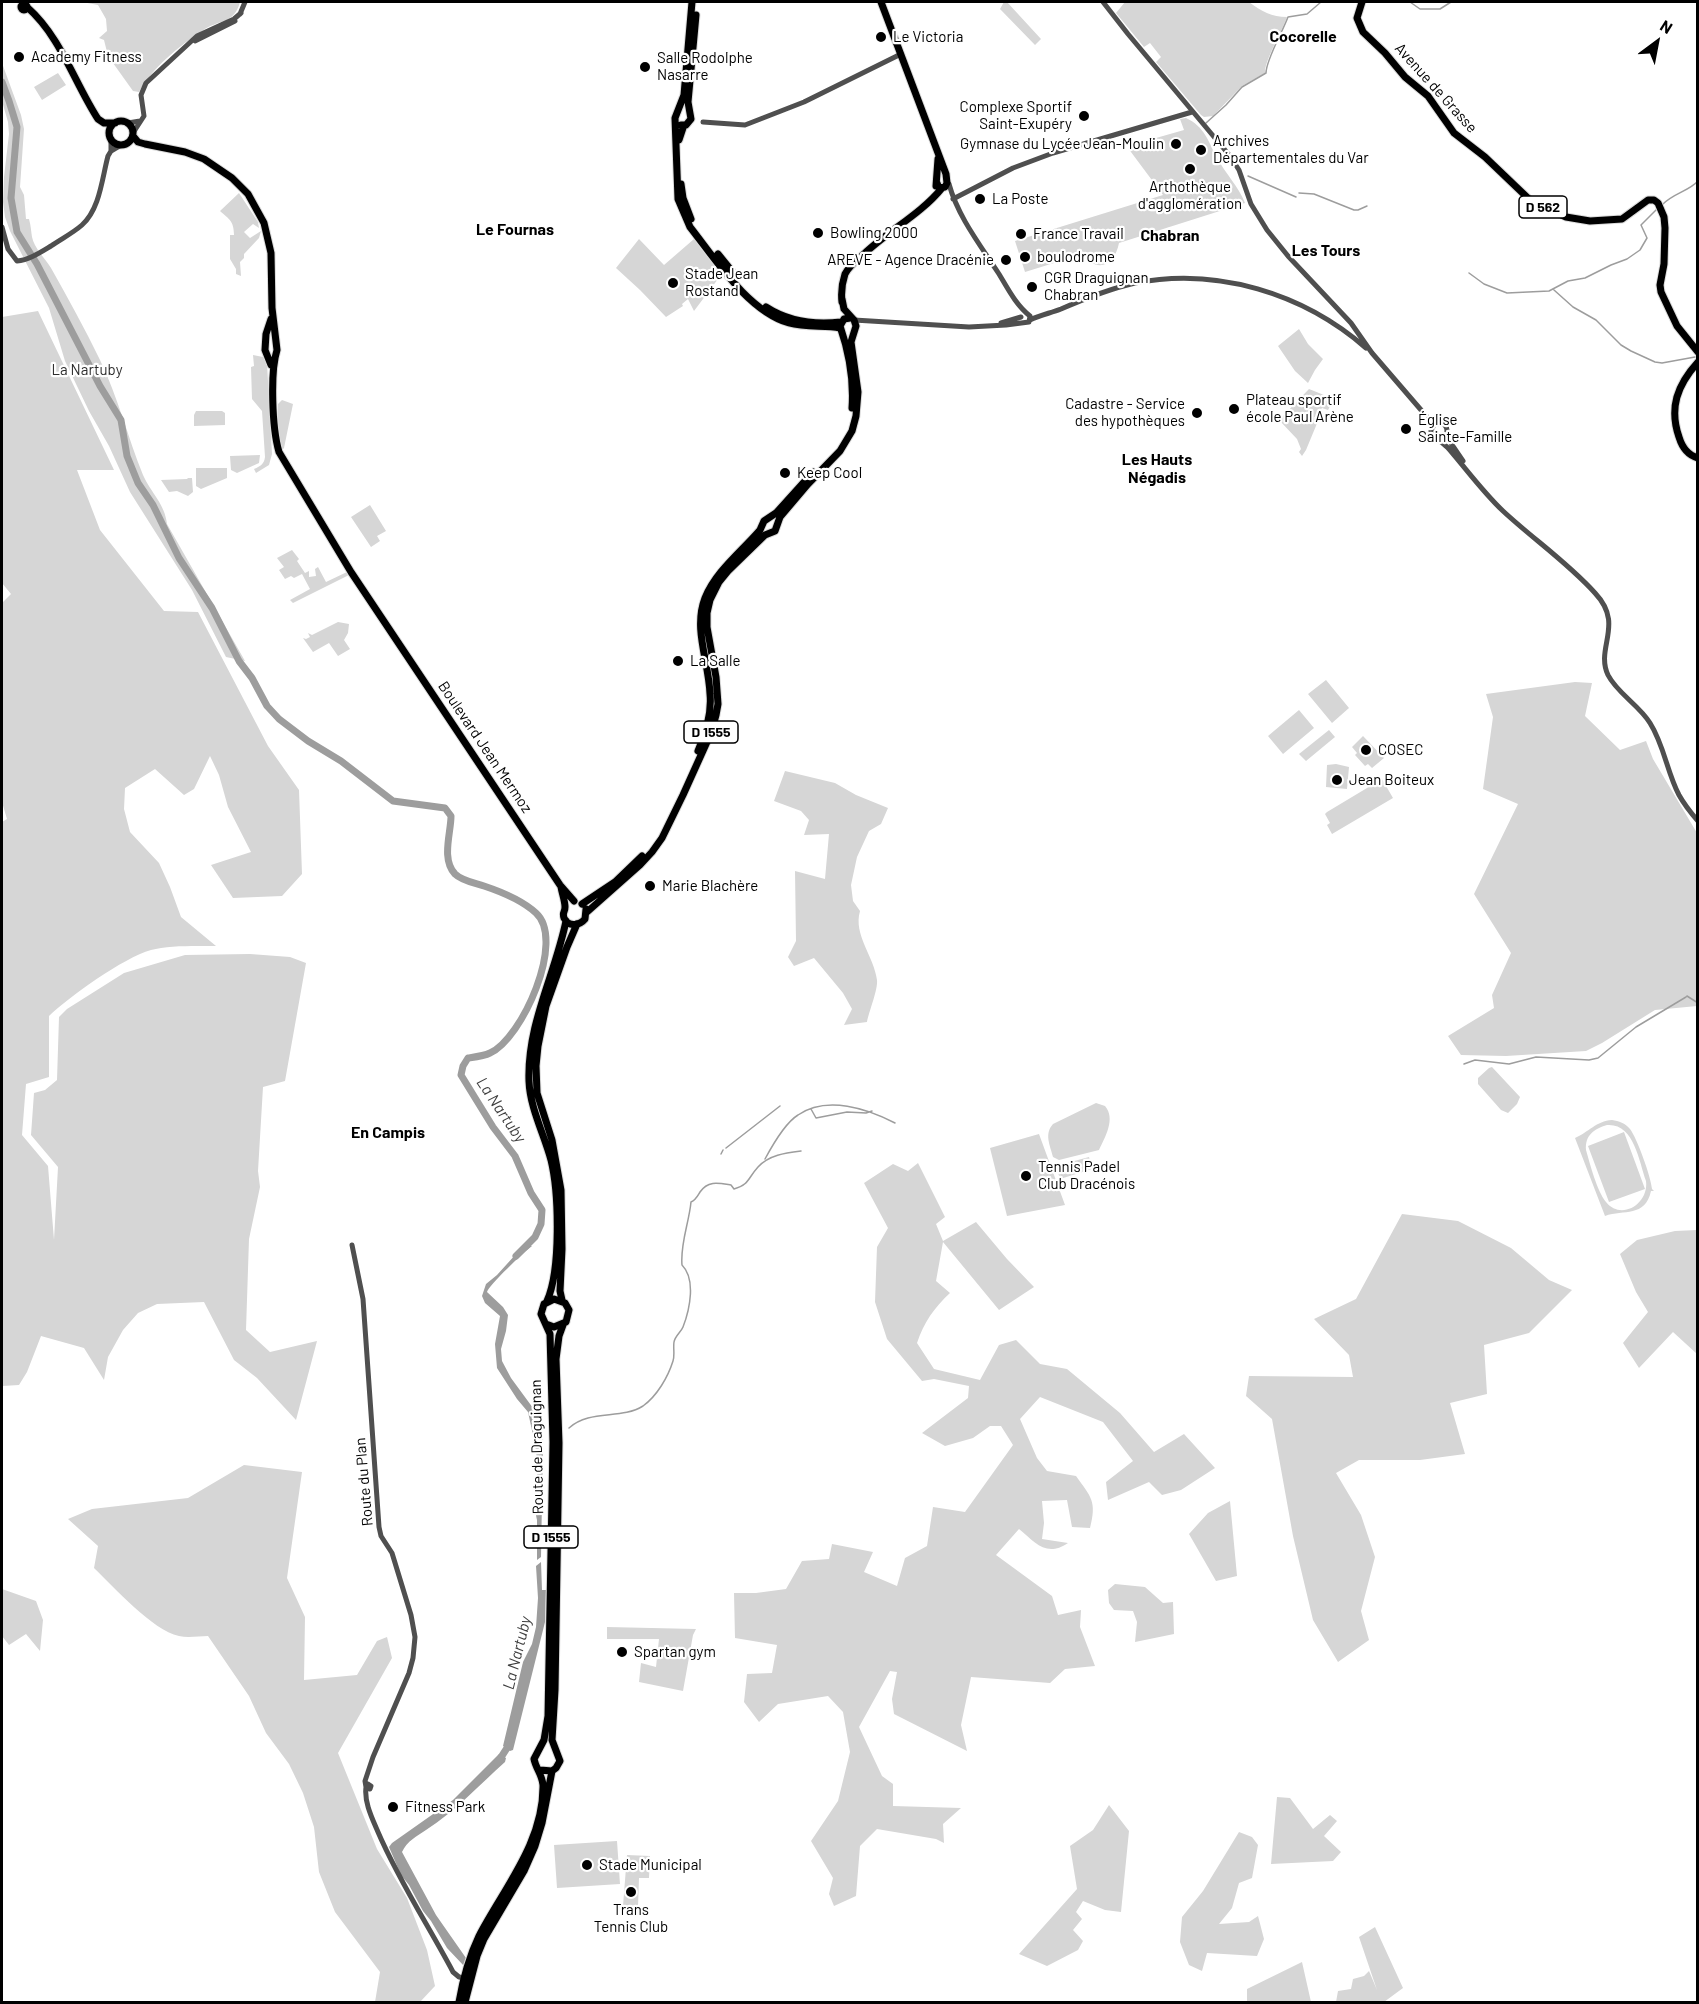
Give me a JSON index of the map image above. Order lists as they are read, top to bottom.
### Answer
{
  "streets": {
    "main road": [
      "Avenue de Grasse",
      "D 562",
      "D 1555",
      "Boulevard Jean Mermoz",
      "Route de Draguignan"
    ],
    "street": ["Route du Plan"]
  },
  "crossings": [
    ["D 1555", "Boulevard Jean Mermoz"]
  ],
  "districts": [
    "Cocorelle",
    "Le Fournas",
    "Chabran",
    "Les Tours",
    "Les Hauts Négadis",
    "En Campis"
  ],
  "water": ["La Nartuby"],
  "parks": ["La Nartuby"],
  "places": [
    "Le Victoria",
    "Academy Fitness",
    "Salle Rodolphe Nasarre",
    "Complexe Sportif Saint-Exupéry",
    "Gymnase du Lycée Jean-Moulin",
    "Archives Départementales du Var",
    "Arthothèque d'agglomération",
    "La Poste",
    "Bowling 2000",
    "France Travail",
    "boulodrome",
    "AREVE - Agence Dracénie",
    "Stade Jean Rostand",
    "CGR Draguignan Chabran",
    "Plateau sportif école Paul Arène",
    "Cadastre - Service des hypothèques",
    "Église Sainte-Famille",
    "Keep Cool",
    "La Salle",
    "COSEC",
    "Jean Boiteux",
    "Marie Blachère",
    "Tennis Padel Club Dracénois",
    "Spartan gym",
    "Fitness Park",
    "Stade Municipal",
    "Trans Tennis Club"
  ],
  "north": "top right"
}
